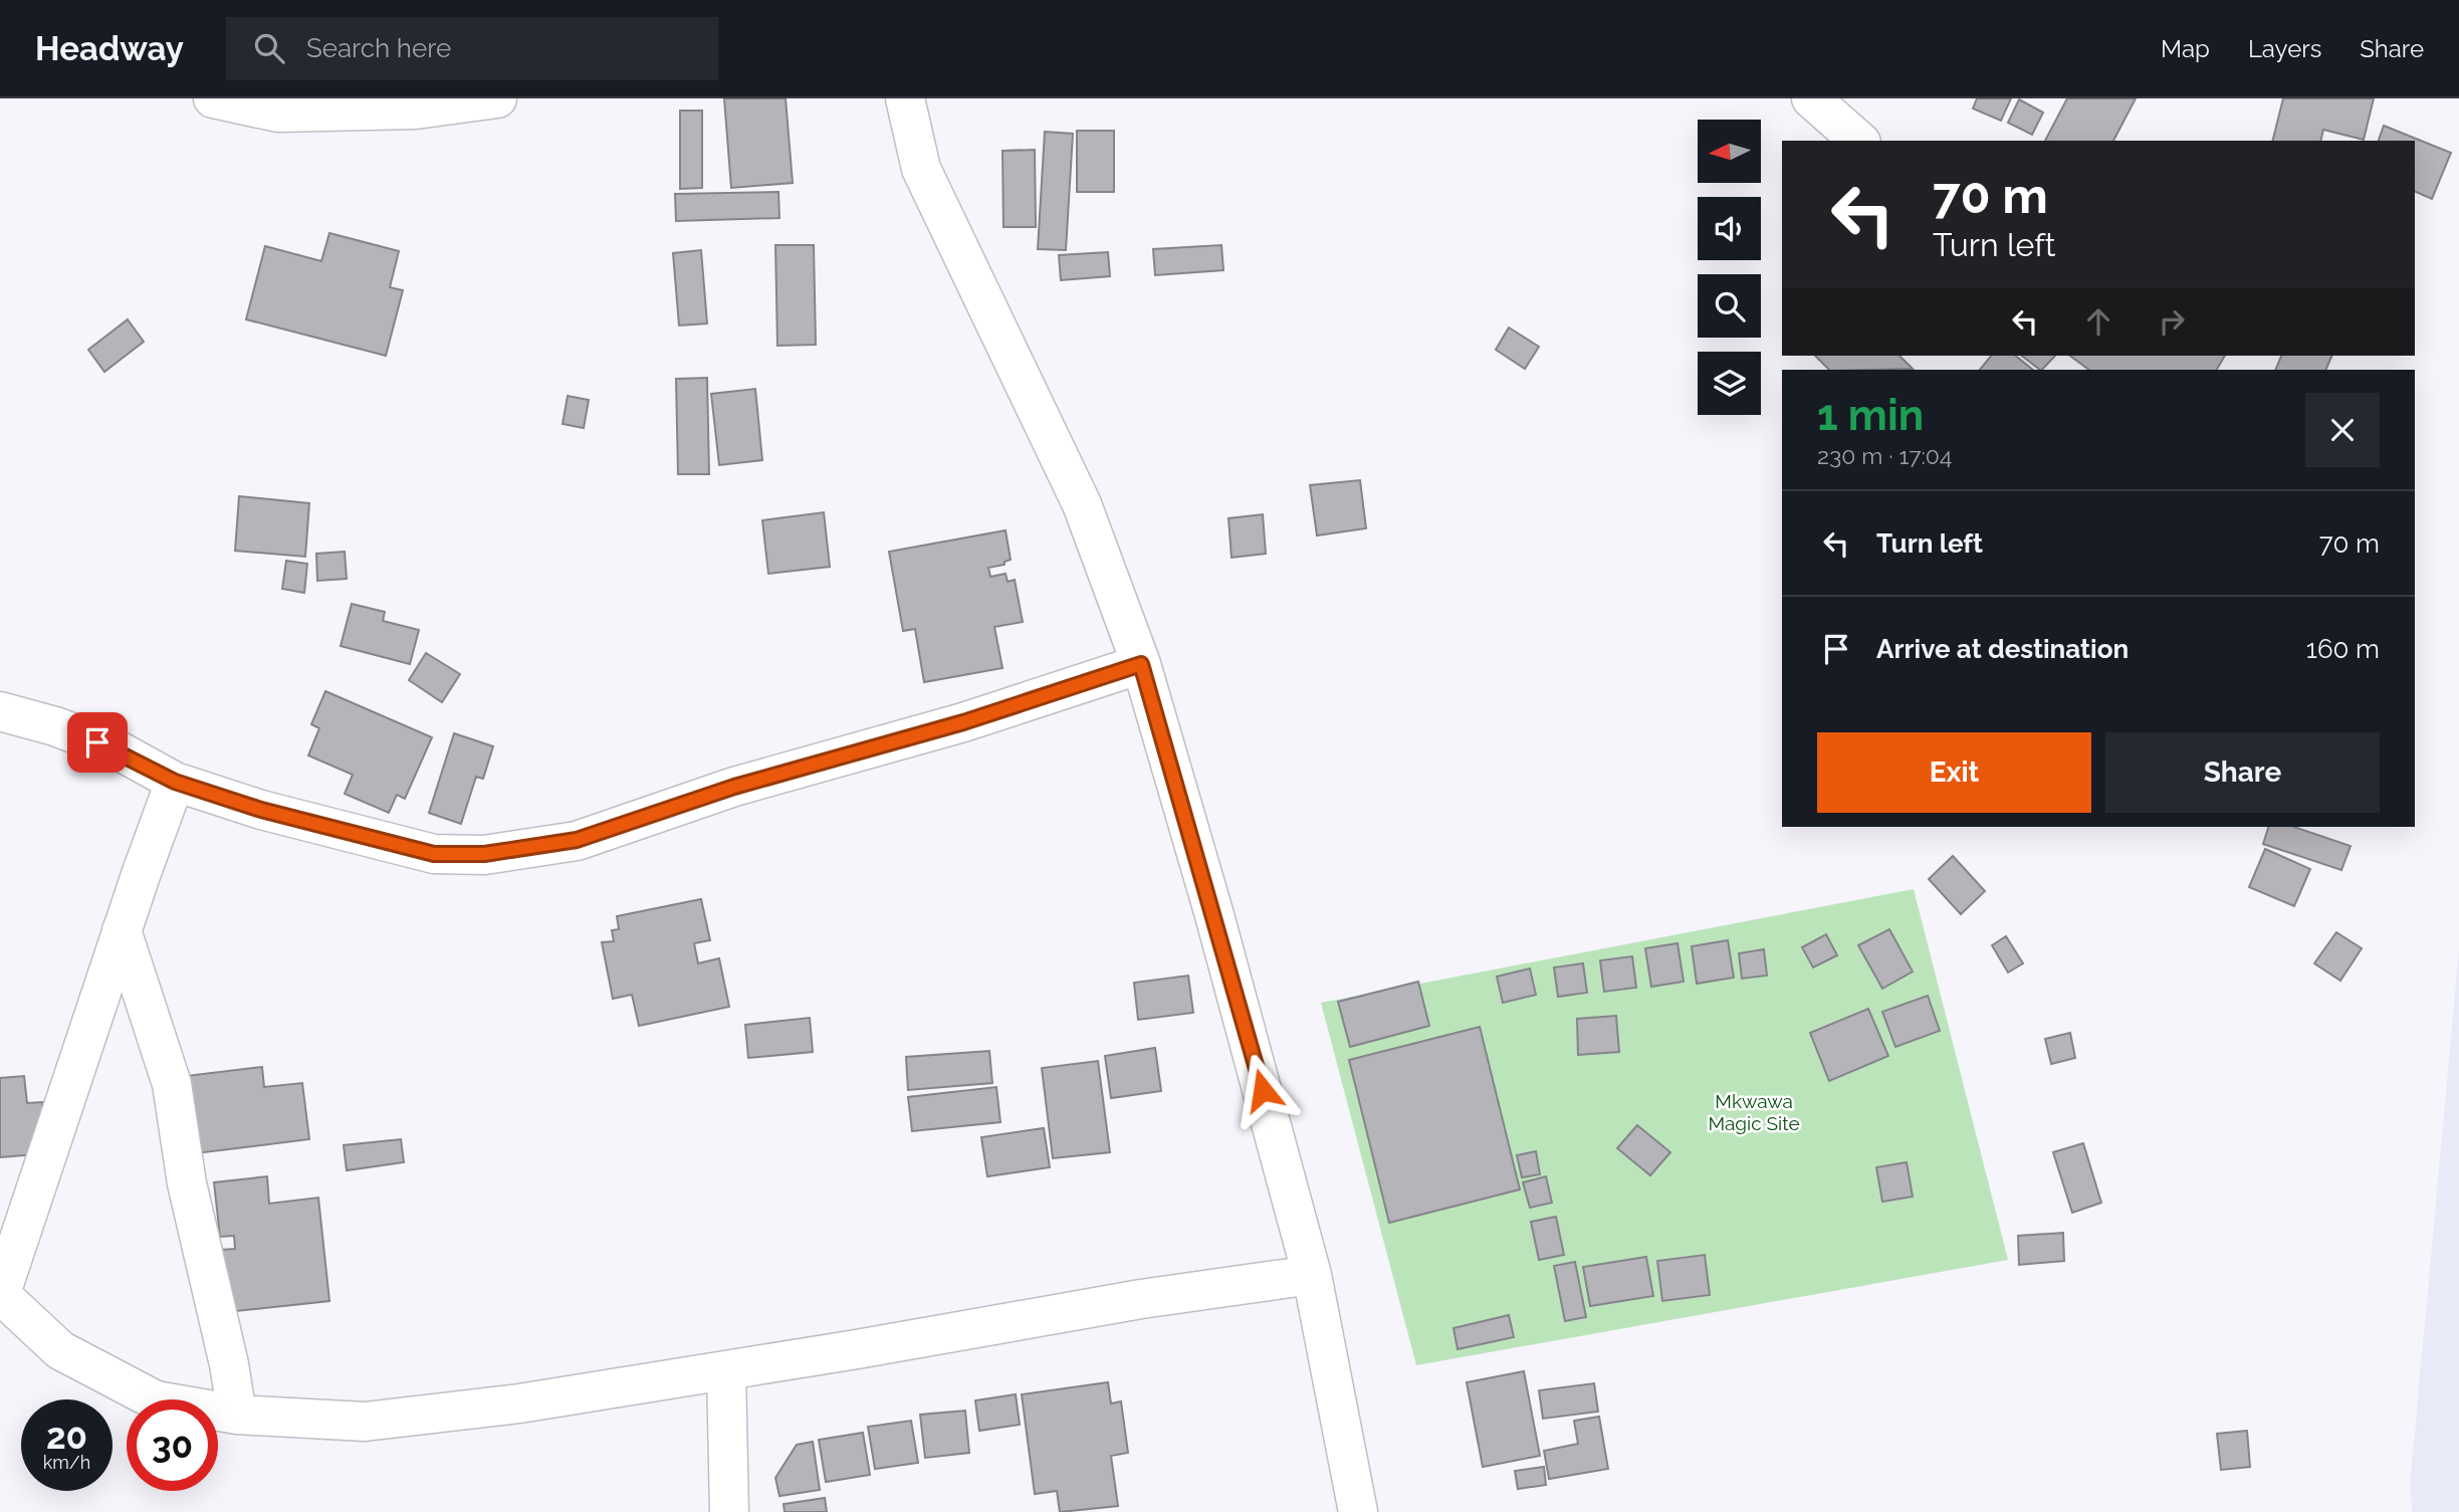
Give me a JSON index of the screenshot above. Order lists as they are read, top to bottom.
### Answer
{
  "parks": ["Mkwawa Magic Site"],
  "north": "left",
  "page": {
    "header": "Headway",
    "search": "Search here",
    "nav": ["Map", "Layers", "Share"],
    "turn": ["70 m", "Turn left"],
    "heading": ["1 min", "230 m · 17:04"],
    "list": [
      {
        "name": "Turn left",
        "value": "70 m"
      },
      {
        "name": "Arrive at destination",
        "value": "160 m"
      }
    ],
    "buttons": ["Exit", "Share"],
    "speed": "20 km/h",
    "limit": "30"
  }
}
